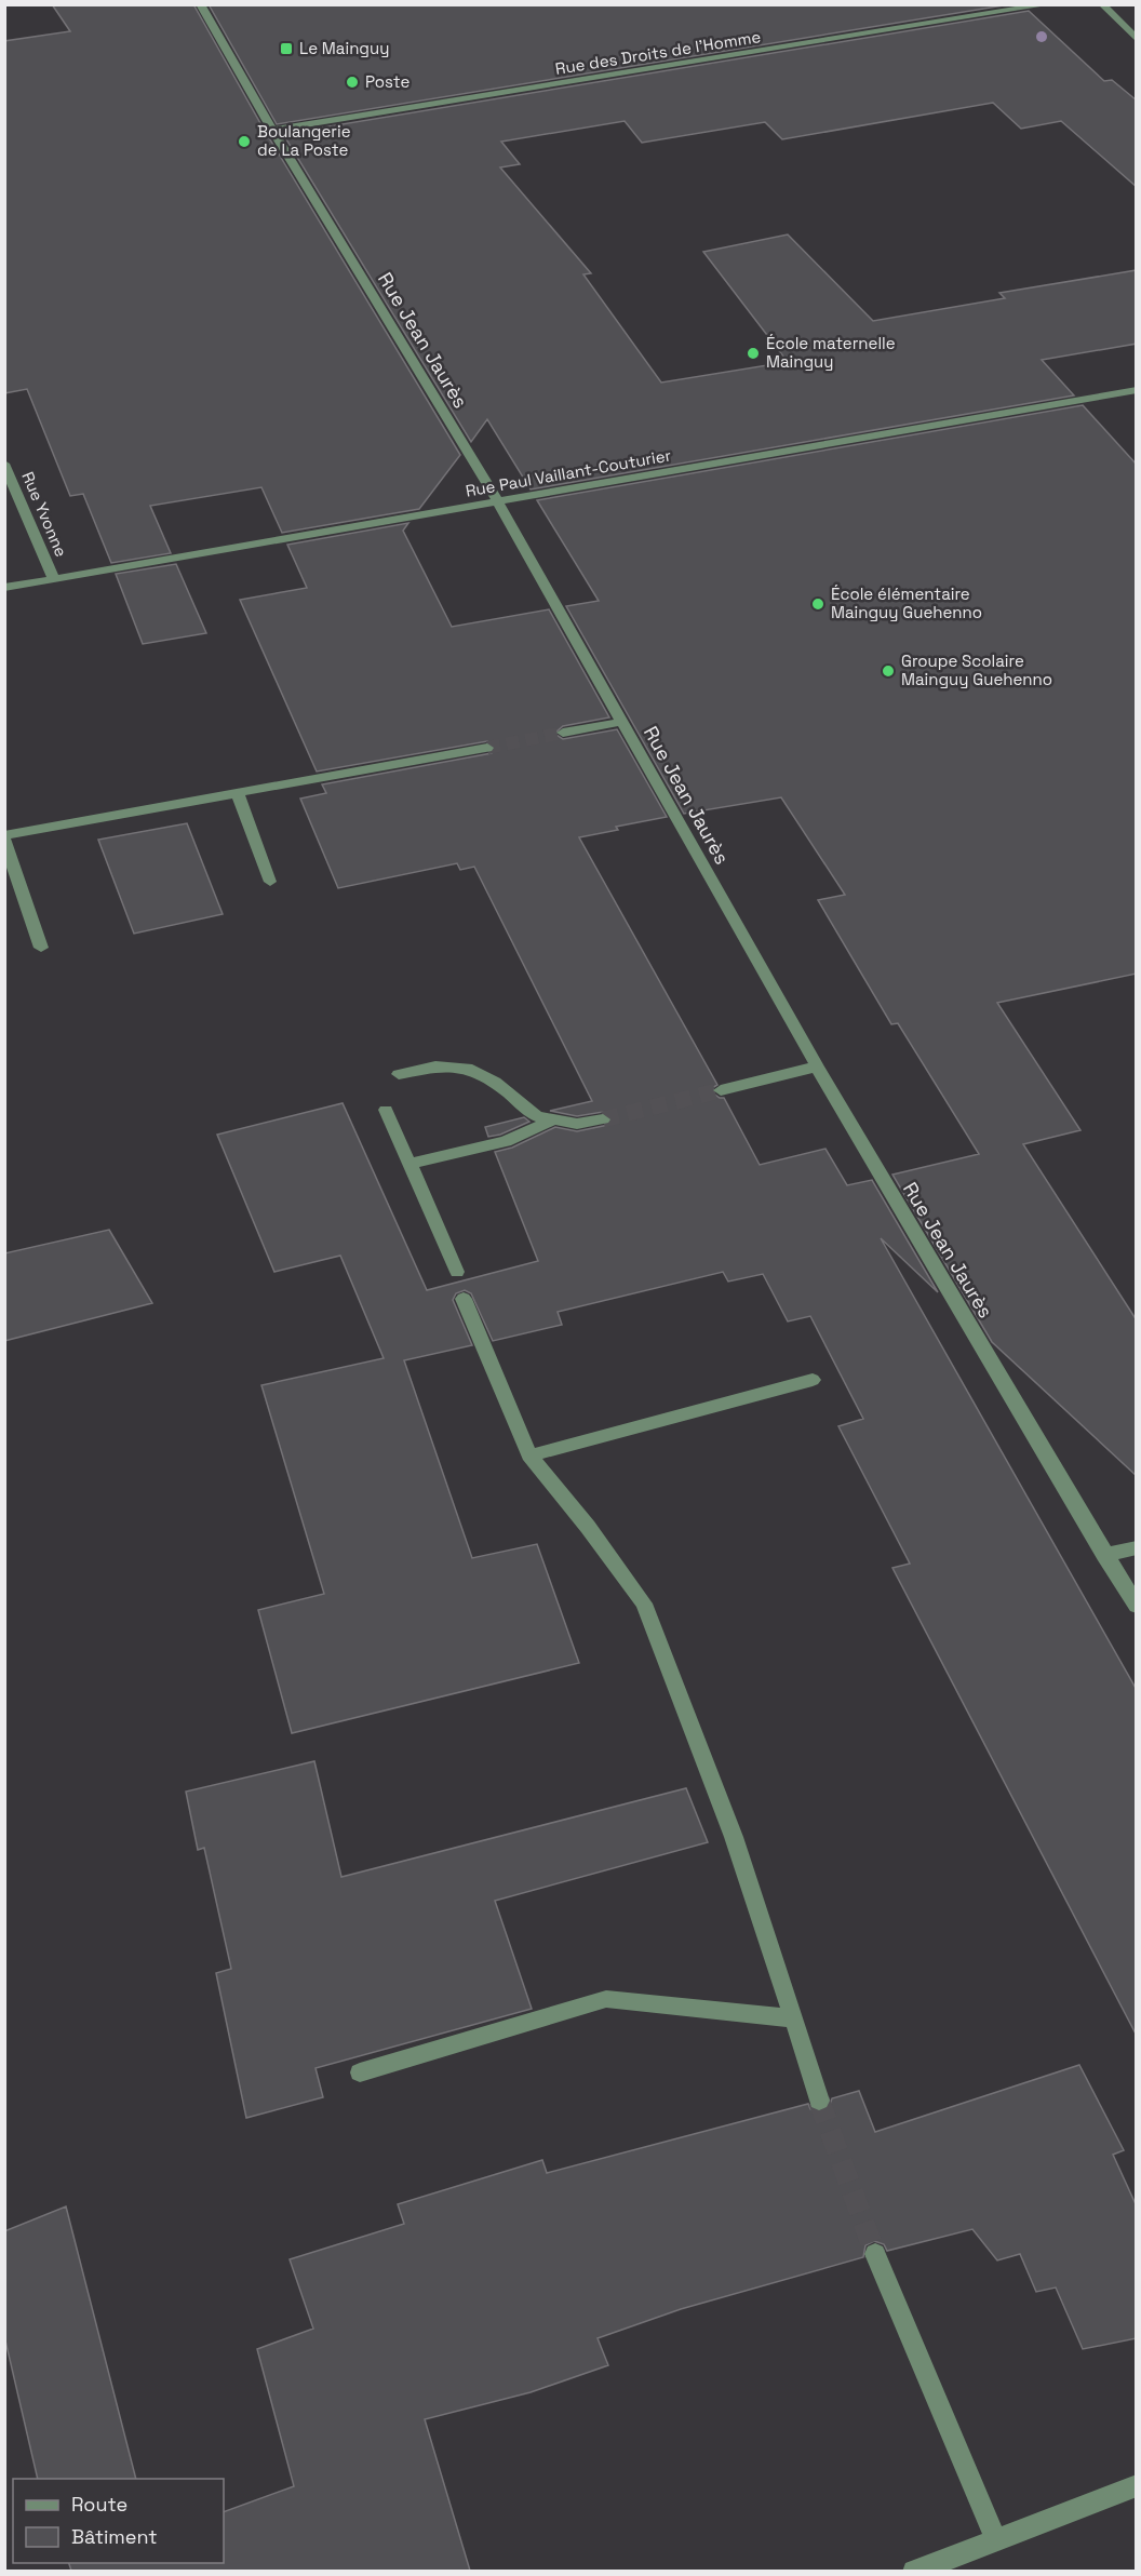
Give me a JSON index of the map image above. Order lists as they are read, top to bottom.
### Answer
{
  "streets": {
    "street": [
      "Rue des Droits de l'Homme",
      "Rue Jean Jaurès",
      "Rue Paul Vaillant-Couturier",
      "Rue Yvonne"
    ]
  },
  "crossings": [
    ["Rue des Droits de l'Homme", "Rue Jean Jaurès"],
    ["Rue Jean Jaurès", "Rue Paul Vaillant-Couturier"],
    ["Rue Paul Vaillant-Couturier", "Rue Yvonne"]
  ],
  "places": {
    "transit": ["Le Mainguy"],
    "other": [
      "Poste",
      "Boulangerie de La Poste",
      "École maternelle Mainguy",
      "École élémentaire Mainguy Guehenno",
      "Groupe Scolaire Mainguy Guehenno"
    ]
  },
  "legend": ["Route", "Bâtiment"]
}
